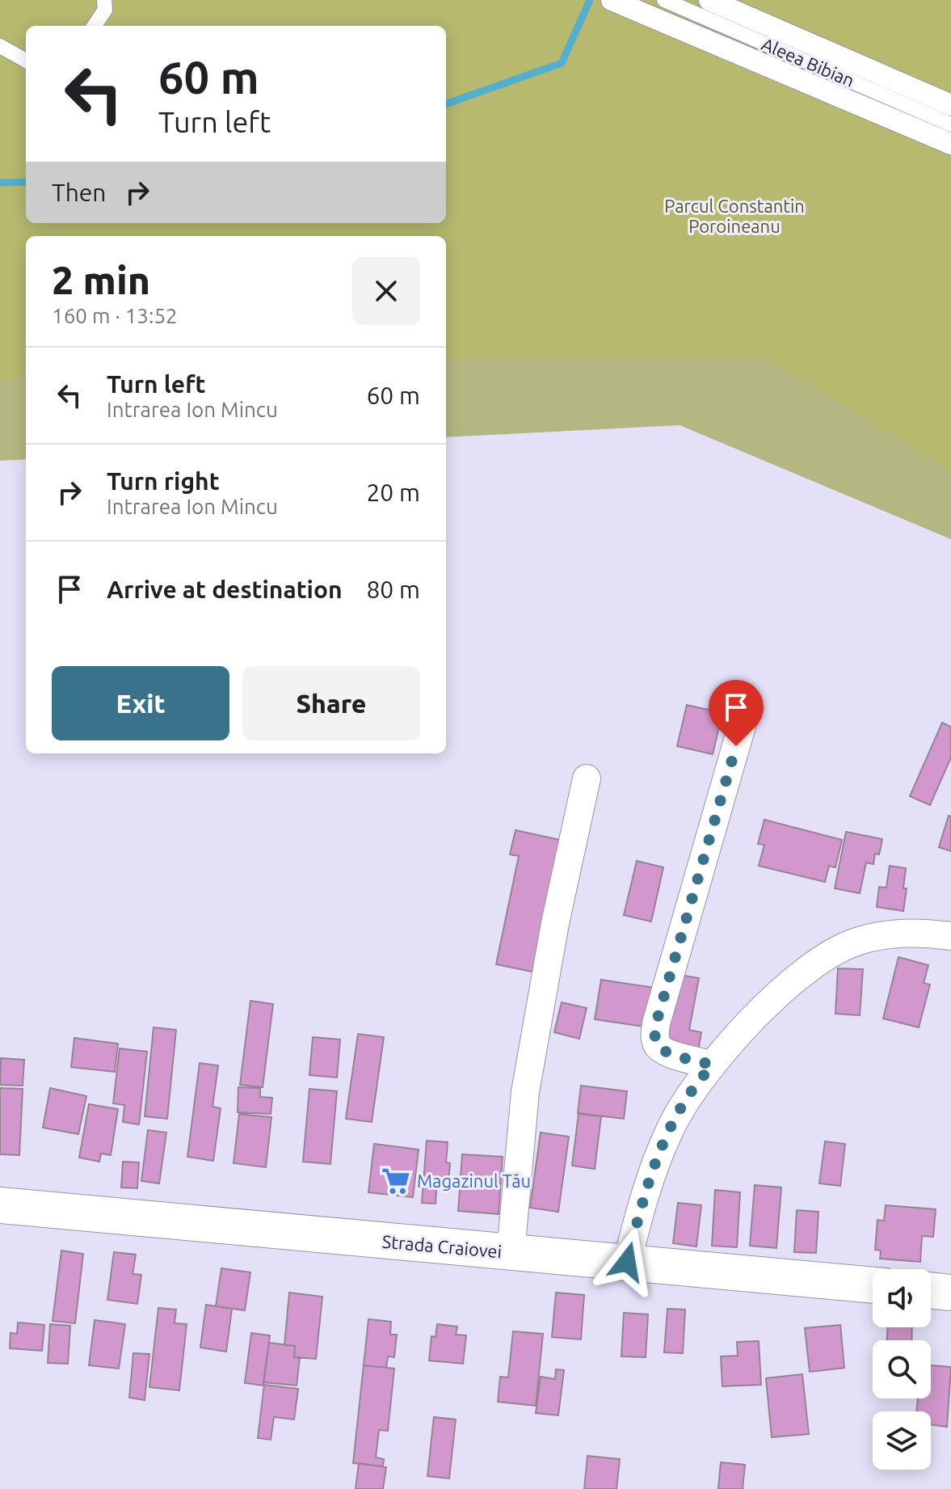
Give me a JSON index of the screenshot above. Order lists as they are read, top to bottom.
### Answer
{
  "streets": {
    "main road": ["Strada Craiovei"],
    "lane": ["Aleea Bibian"]
  },
  "parks": ["Parcul Constantin Poroineanu"],
  "places": {
    "supermarket": ["Magazinul Tău"]
  },
  "page": {
    "turn": ["60 m", "Turn left"],
    "then": "Then",
    "heading": ["2 min", "160 m · 13:52"],
    "list": [
      {
        "name": "Turn left",
        "note": "Intrarea Ion Mincu",
        "value": "60 m"
      },
      {
        "name": "Turn right",
        "note": "Intrarea Ion Mincu",
        "value": "20 m"
      },
      {
        "name": "Arrive at destination",
        "value": "80 m"
      }
    ],
    "buttons": ["Exit", "Share"]
  }
}
